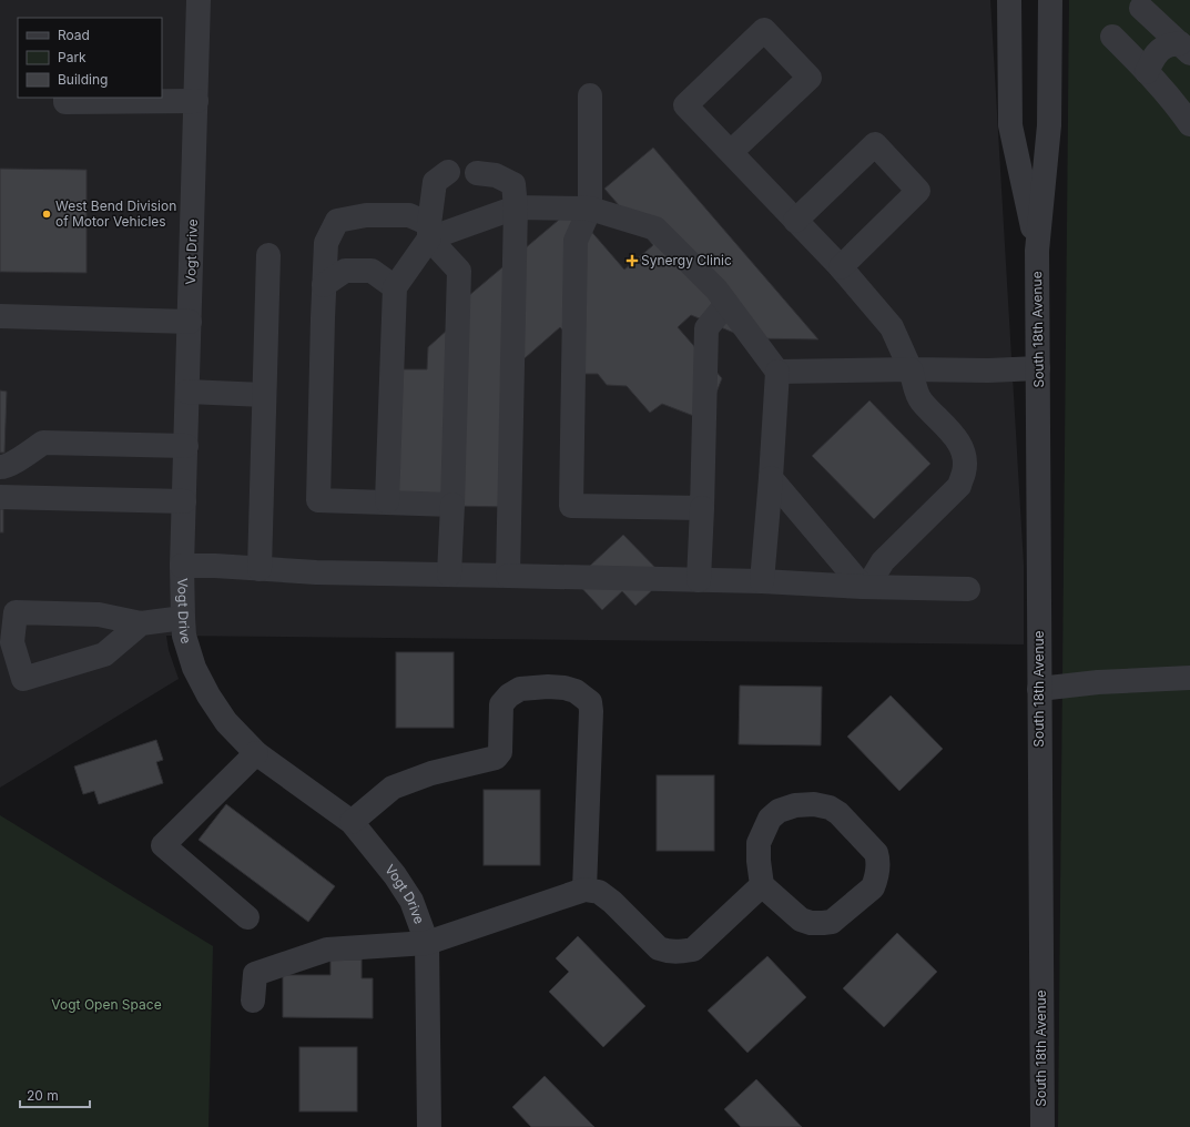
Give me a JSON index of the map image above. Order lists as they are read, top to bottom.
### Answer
{
  "streets": {
    "street": ["Vogt Drive", "South 18th Avenue"]
  },
  "parks": ["Vogt Open Space"],
  "places": {
    "other": ["West Bend Division of Motor Vehicles"],
    "health": ["Synergy Clinic"]
  },
  "legend": ["Road", "Park", "Building"],
  "scale_bar": "20 m"
}
